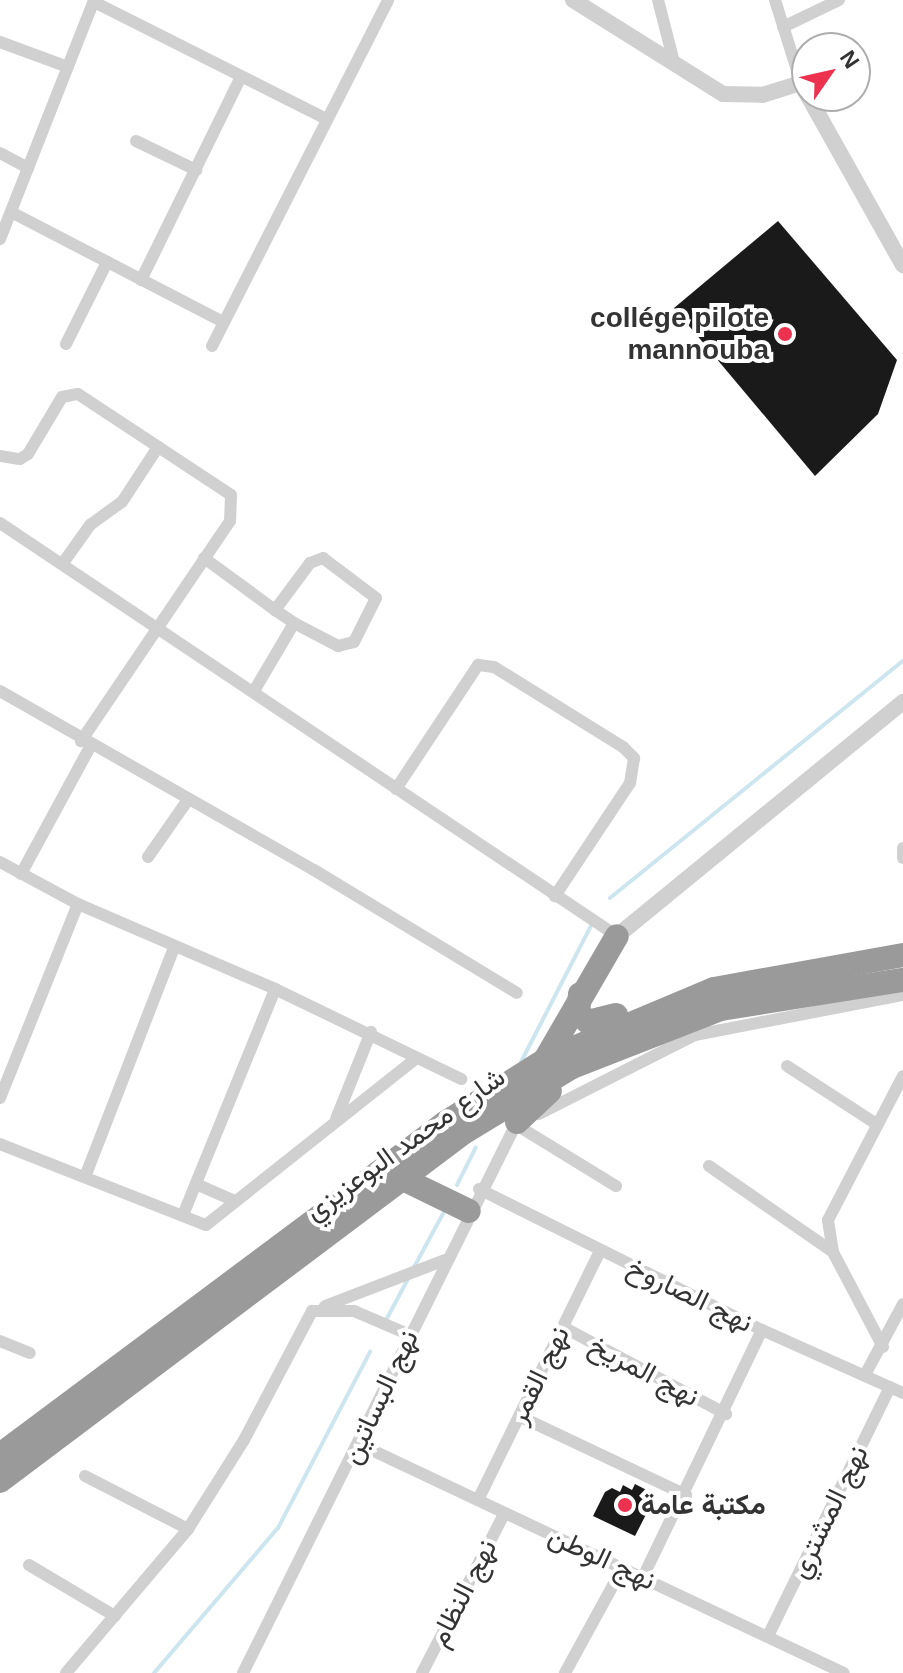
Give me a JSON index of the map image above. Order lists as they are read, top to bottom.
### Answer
{
  "streets": {
    "highway": ["شارع محمد البوعزيزي"],
    "street": [
      "نهج الصاروخ",
      "نهج المريخ",
      "نهج القمر",
      "نهج البساتين",
      "نهج المشتري",
      "نهج الوطن",
      "نهج النظام"
    ]
  },
  "crossings": [
    ["نهج الصاروخ", "نهج القمر"],
    ["نهج الصاروخ", "نهج البساتين"],
    ["نهج الصاروخ", "نهج المشتري"],
    ["نهج المريخ", "نهج القمر"],
    ["نهج القمر", "نهج الوطن"],
    ["نهج البساتين", "نهج الوطن"],
    ["نهج المشتري", "نهج الوطن"],
    ["نهج الوطن", "نهج النظام"]
  ],
  "places": ["collége pilote mannouba", "مكتبة عامة"],
  "north": "top right"
}
